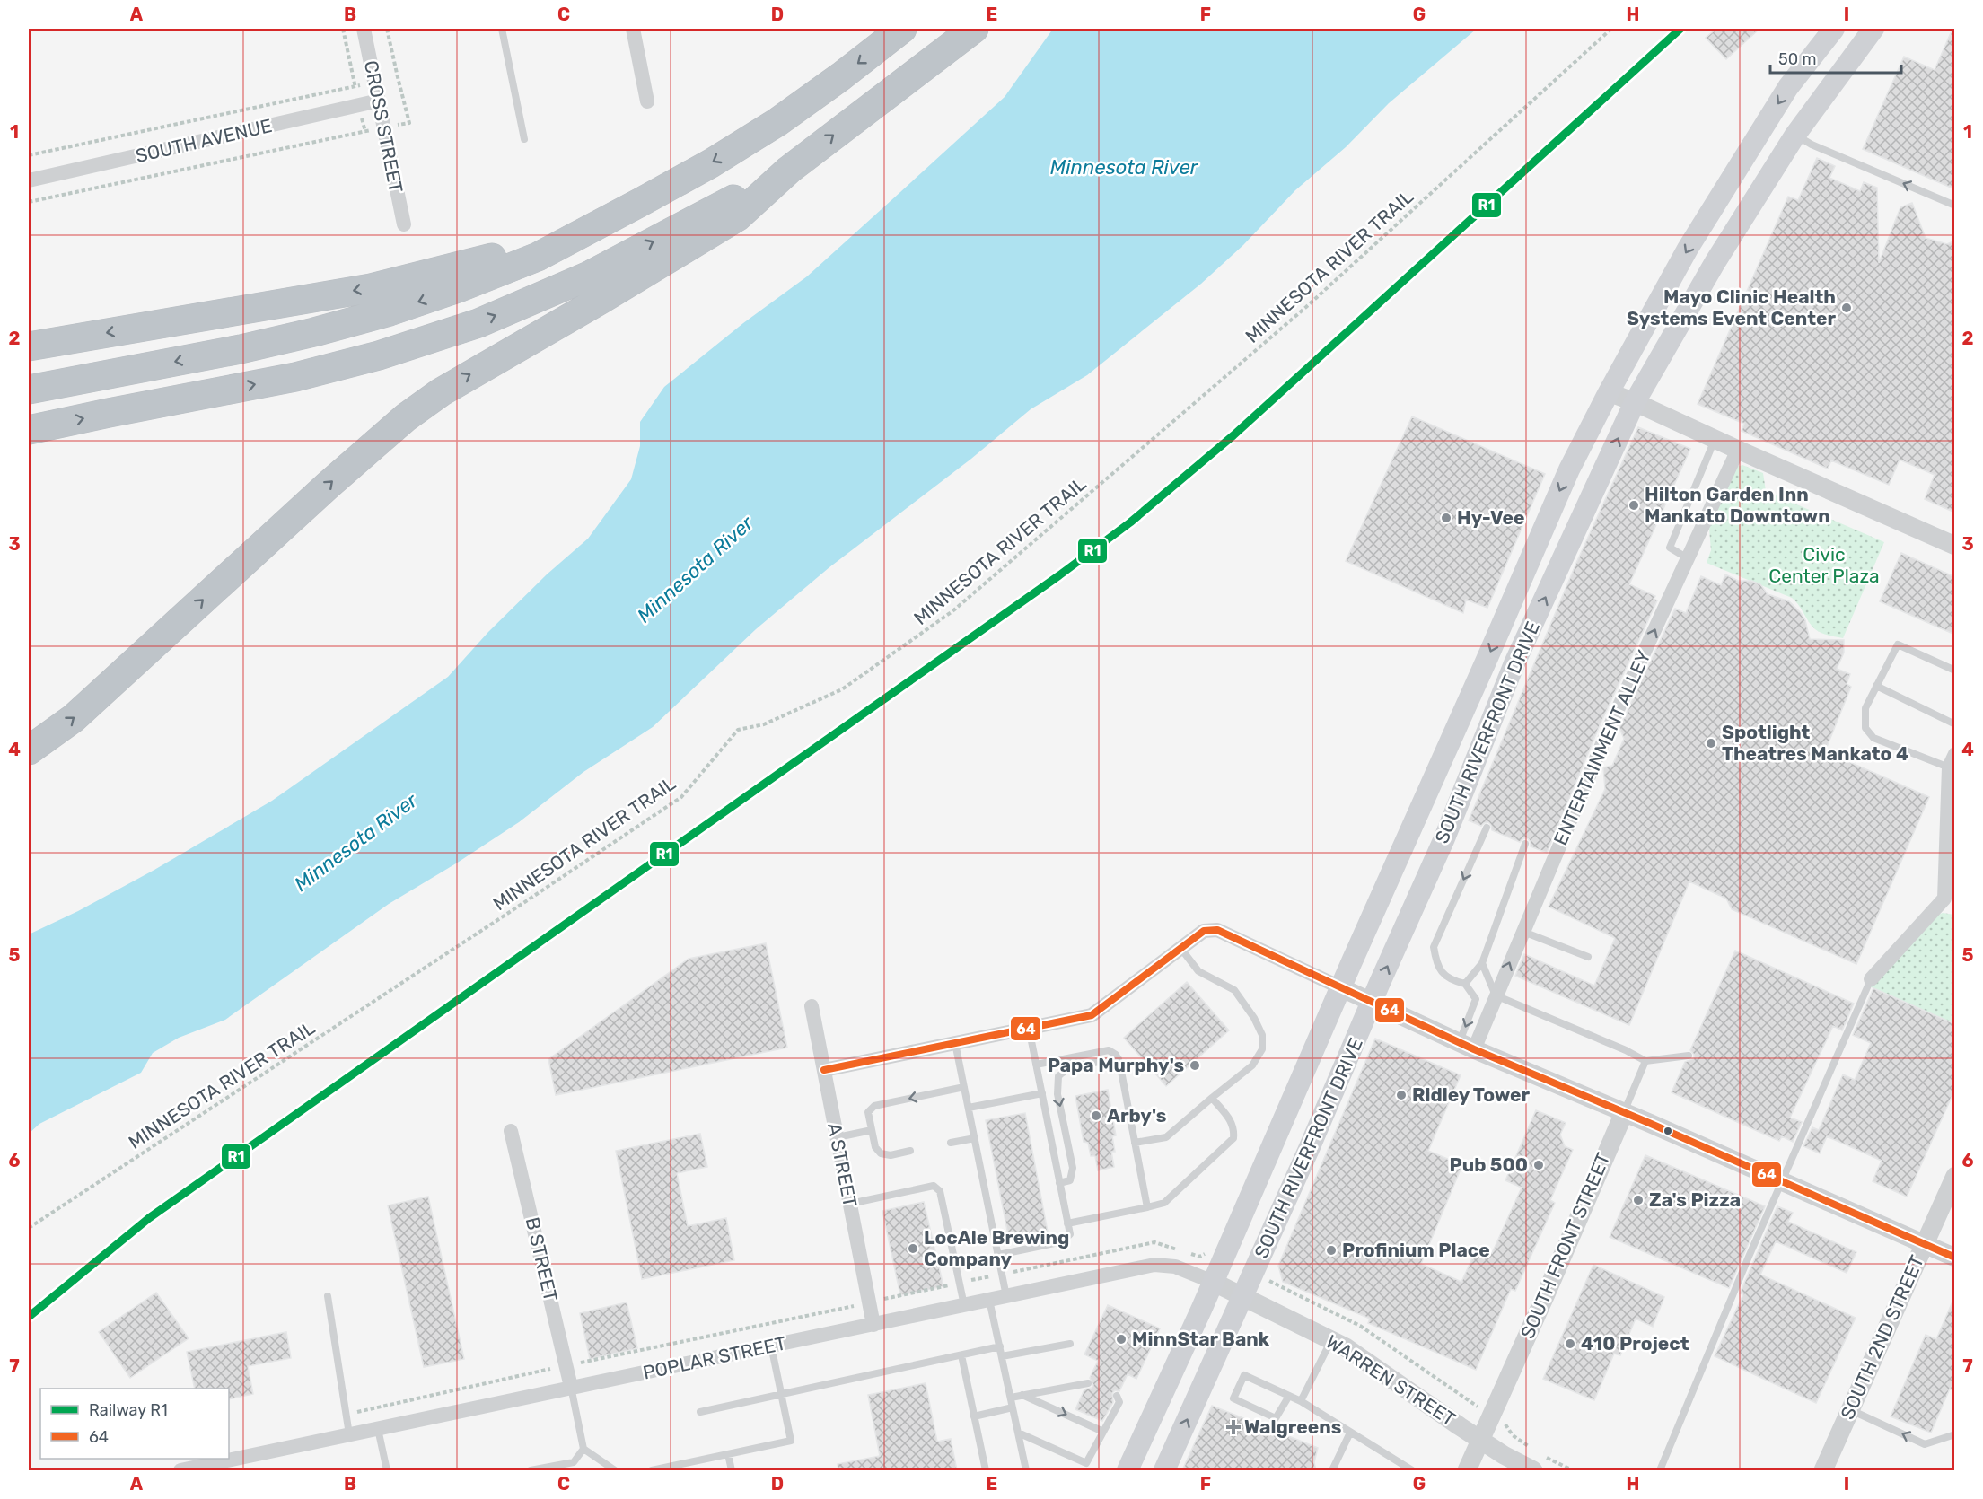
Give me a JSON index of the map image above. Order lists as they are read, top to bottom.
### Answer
{
  "streets": {
    "main road": ["SOUTH RIVERFRONT DRIVE"],
    "street": [
      "CROSS STREET",
      "SOUTH AVENUE",
      "ENTERTAINMENT ALLEY",
      "A STREET",
      "SOUTH FRONT STREET",
      "B STREET",
      "SOUTH 2ND STREET",
      "POPLAR STREET",
      "WARREN STREET"
    ],
    "path": ["MINNESOTA RIVER TRAIL"]
  },
  "crossings": [
    ["CROSS STREET", "SOUTH AVENUE"],
    ["SOUTH RIVERFRONT DRIVE", "POPLAR STREET"],
    ["SOUTH RIVERFRONT DRIVE", "WARREN STREET"],
    ["A STREET", "POPLAR STREET"],
    ["SOUTH FRONT STREET", "WARREN STREET"],
    ["B STREET", "POPLAR STREET"],
    ["POPLAR STREET", "WARREN STREET"]
  ],
  "one_way": ["ENTERTAINMENT ALLEY"],
  "water": ["Minnesota River"],
  "parks": ["Civic Center Plaza"],
  "places": {
    "other": [
      "Mayo Clinic Health Systems Event Center",
      "Hilton Garden Inn Mankato Downtown",
      "Hy-Vee",
      "Spotlight Theatres Mankato 4",
      "Papa Murphy's",
      "Ridley Tower",
      "Arby's",
      "Pub 500",
      "Za's Pizza",
      "LocAle Brewing Company",
      "Profinium Place",
      "MinnStar Bank",
      "410 Project"
    ],
    "health": ["Walgreens"]
  },
  "lines": ["rail line R1", "transit line 64"],
  "legend": ["Railway R1", "64"],
  "scale_bar": "50 m",
  "grid": {
    "columns": [
      "A",
      "B",
      "C",
      "D",
      "E",
      "F",
      "G",
      "H",
      "I"
    ],
    "rows": [
      "1",
      "2",
      "3",
      "4",
      "5",
      "6",
      "7"
    ]
  }
}
